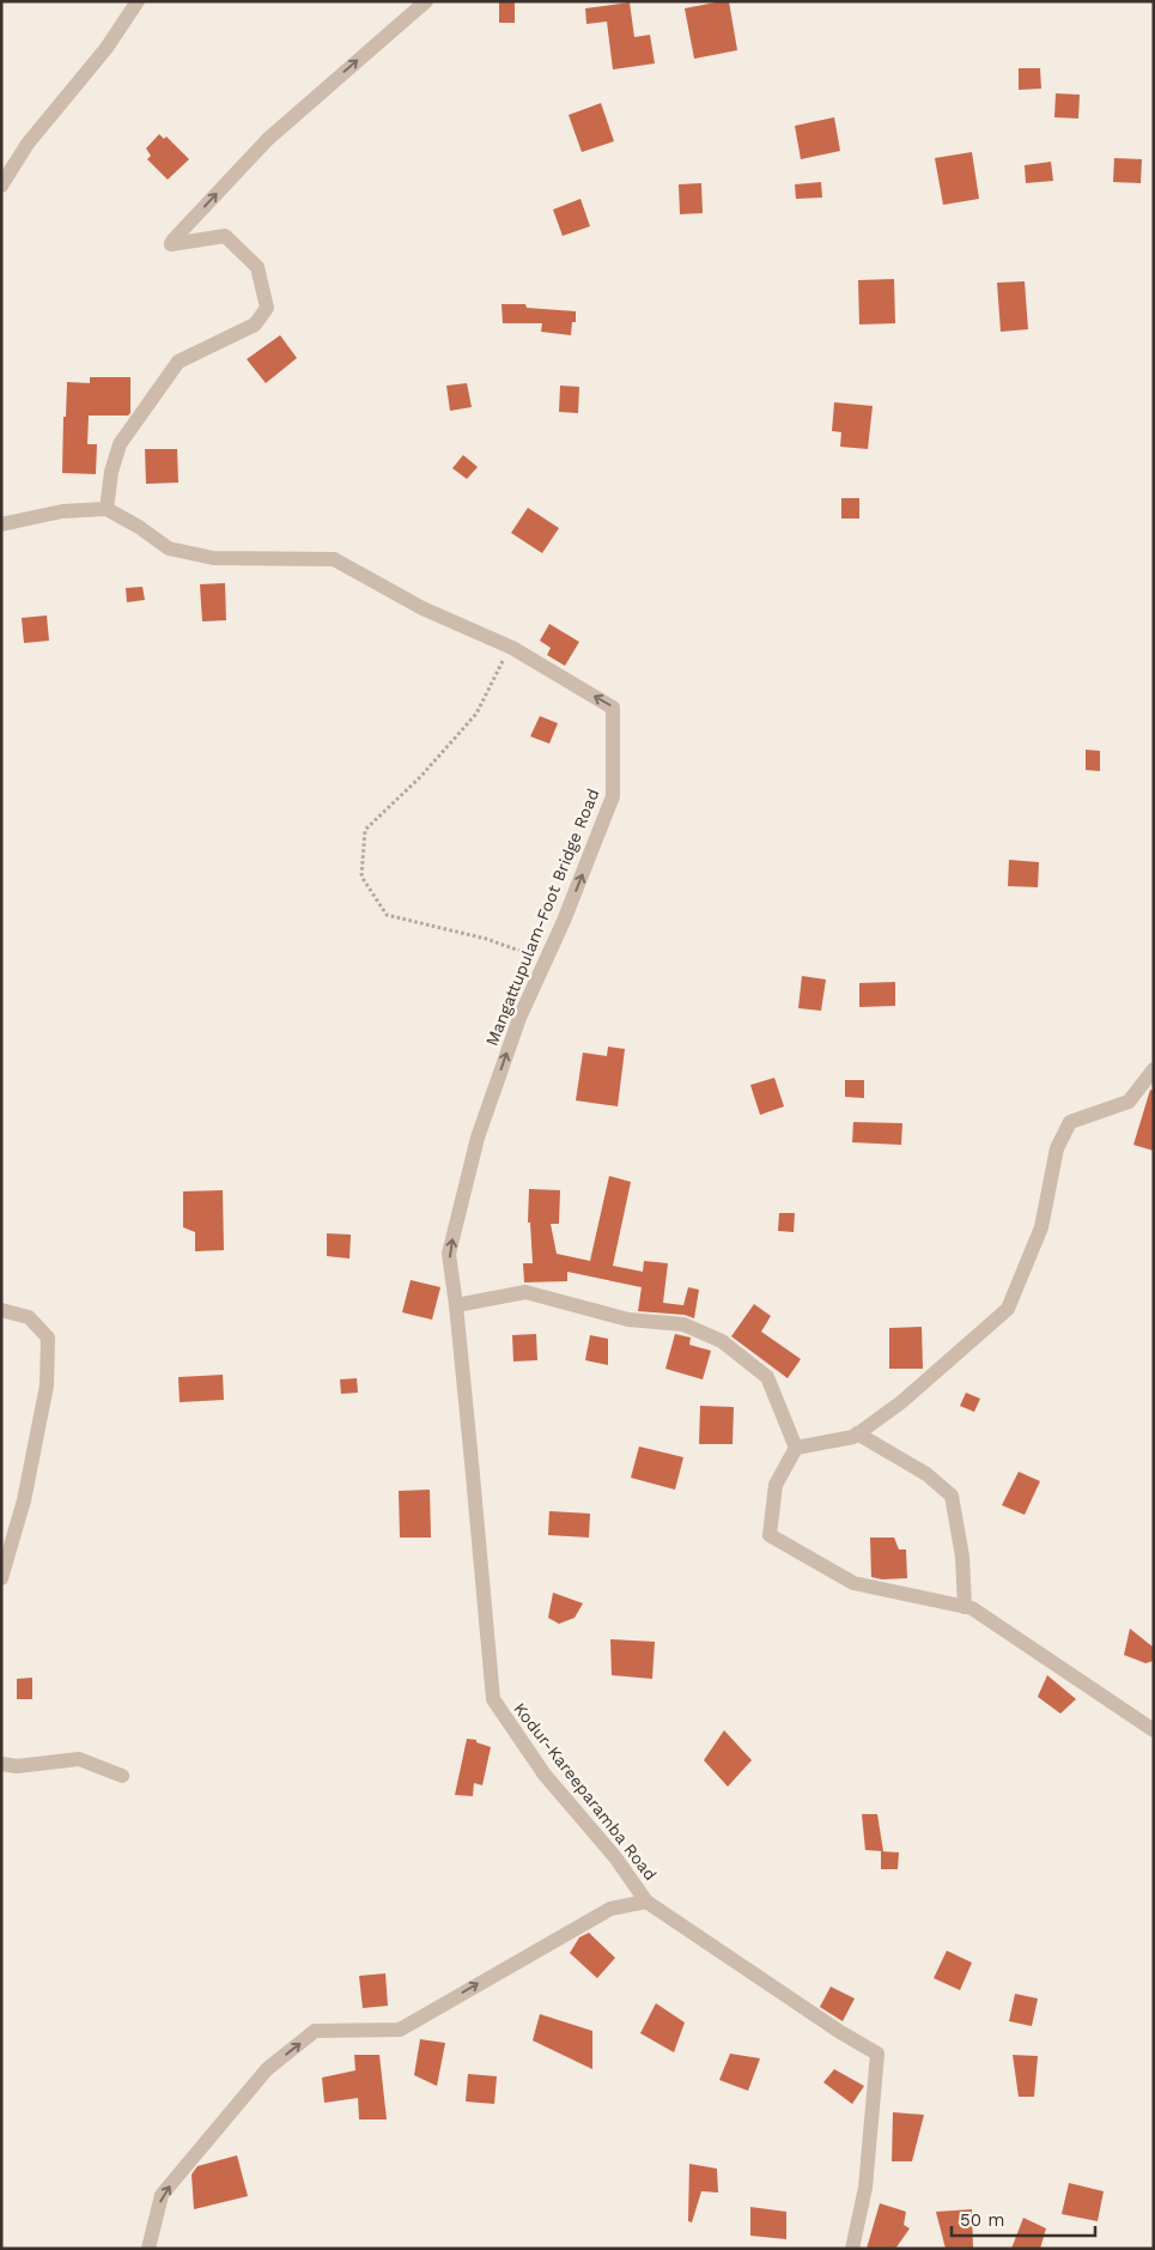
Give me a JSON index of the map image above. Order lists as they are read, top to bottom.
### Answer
{
  "streets": {
    "street": ["Mangattupulam-Foot Bridge Road", "Kodur-Kareeparamba Road"]
  },
  "crossings": [
    ["Mangattupulam-Foot Bridge Road", "Kodur-Kareeparamba Road"]
  ],
  "one_way": ["Mangattupulam-Foot Bridge Road"],
  "scale_bar": "50 m"
}
